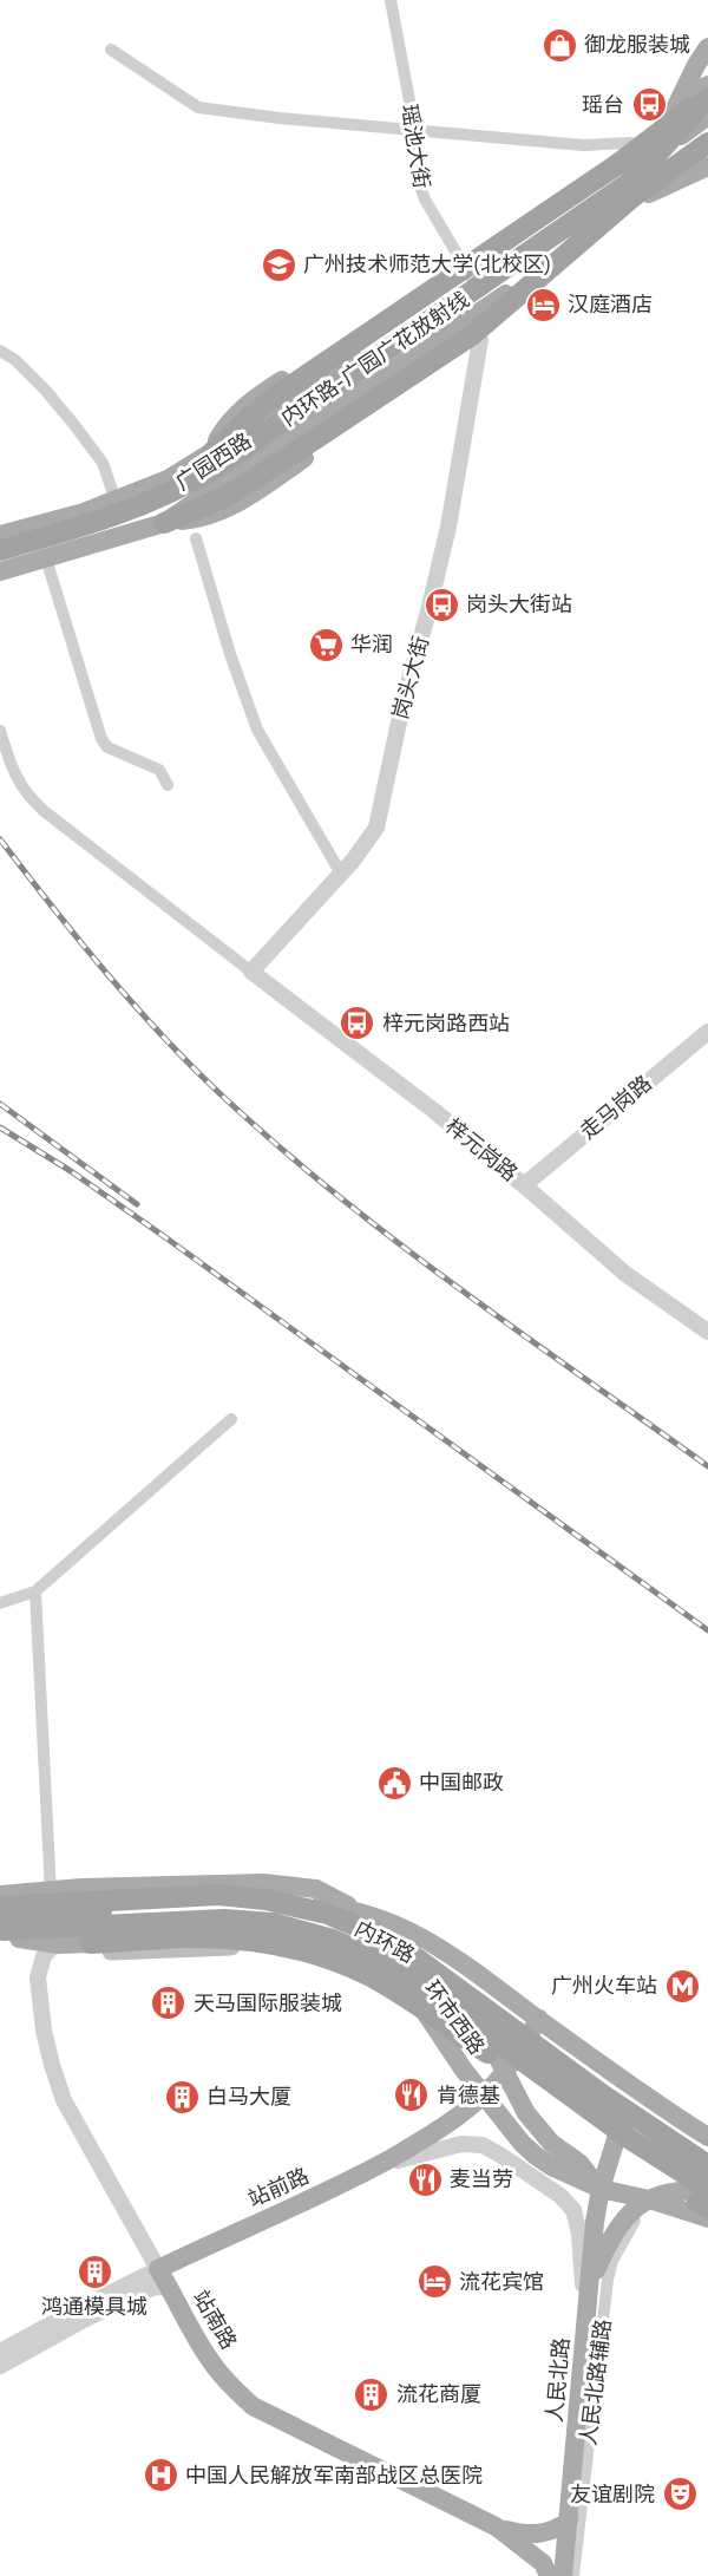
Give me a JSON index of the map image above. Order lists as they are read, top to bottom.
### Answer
{
  "streets": {
    "highway": ["内环路-广园广花放射线", "内环路"],
    "main road": [
      "广园西路",
      "环市西路",
      "站前路",
      "站南路",
      "人民北路"
    ],
    "street": [
      "瑶池大街",
      "岗头大街",
      "走马岗路",
      "梓元岗路",
      "人民北路辅路"
    ]
  },
  "crossings": [
    ["瑶池大街", "广园西路"],
    ["内环路-广园广花放射线", "广园西路"],
    ["岗头大街", "梓元岗路"],
    ["走马岗路", "梓元岗路"],
    ["内环路", "环市西路"],
    ["环市西路", "站前路"],
    ["环市西路", "人民北路"],
    ["环市西路", "人民北路辅路"],
    ["站前路", "站南路"],
    ["站南路", "人民北路"],
    ["人民北路", "人民北路辅路"]
  ],
  "places": {
    "shop": ["御龙服装城"],
    "bus stop": ["瑶台", "岗头大街站", "梓元岗路西站"],
    "school or university": ["广州技术师范大学(北校区)"],
    "hotel": ["汉庭酒店", "流花宾馆"],
    "supermarket": ["华润"],
    "public building": ["中国邮政"],
    "metro station": ["广州火车站"],
    "building": [
      "天马国际服装城",
      "白马大厦",
      "鸿通模具城",
      "流花商厦"
    ],
    "restaurant": ["肯德基", "麦当劳"],
    "hospital": ["中国人民解放军南部战区总医院"],
    "theatre": ["友谊剧院"]
  }
}
